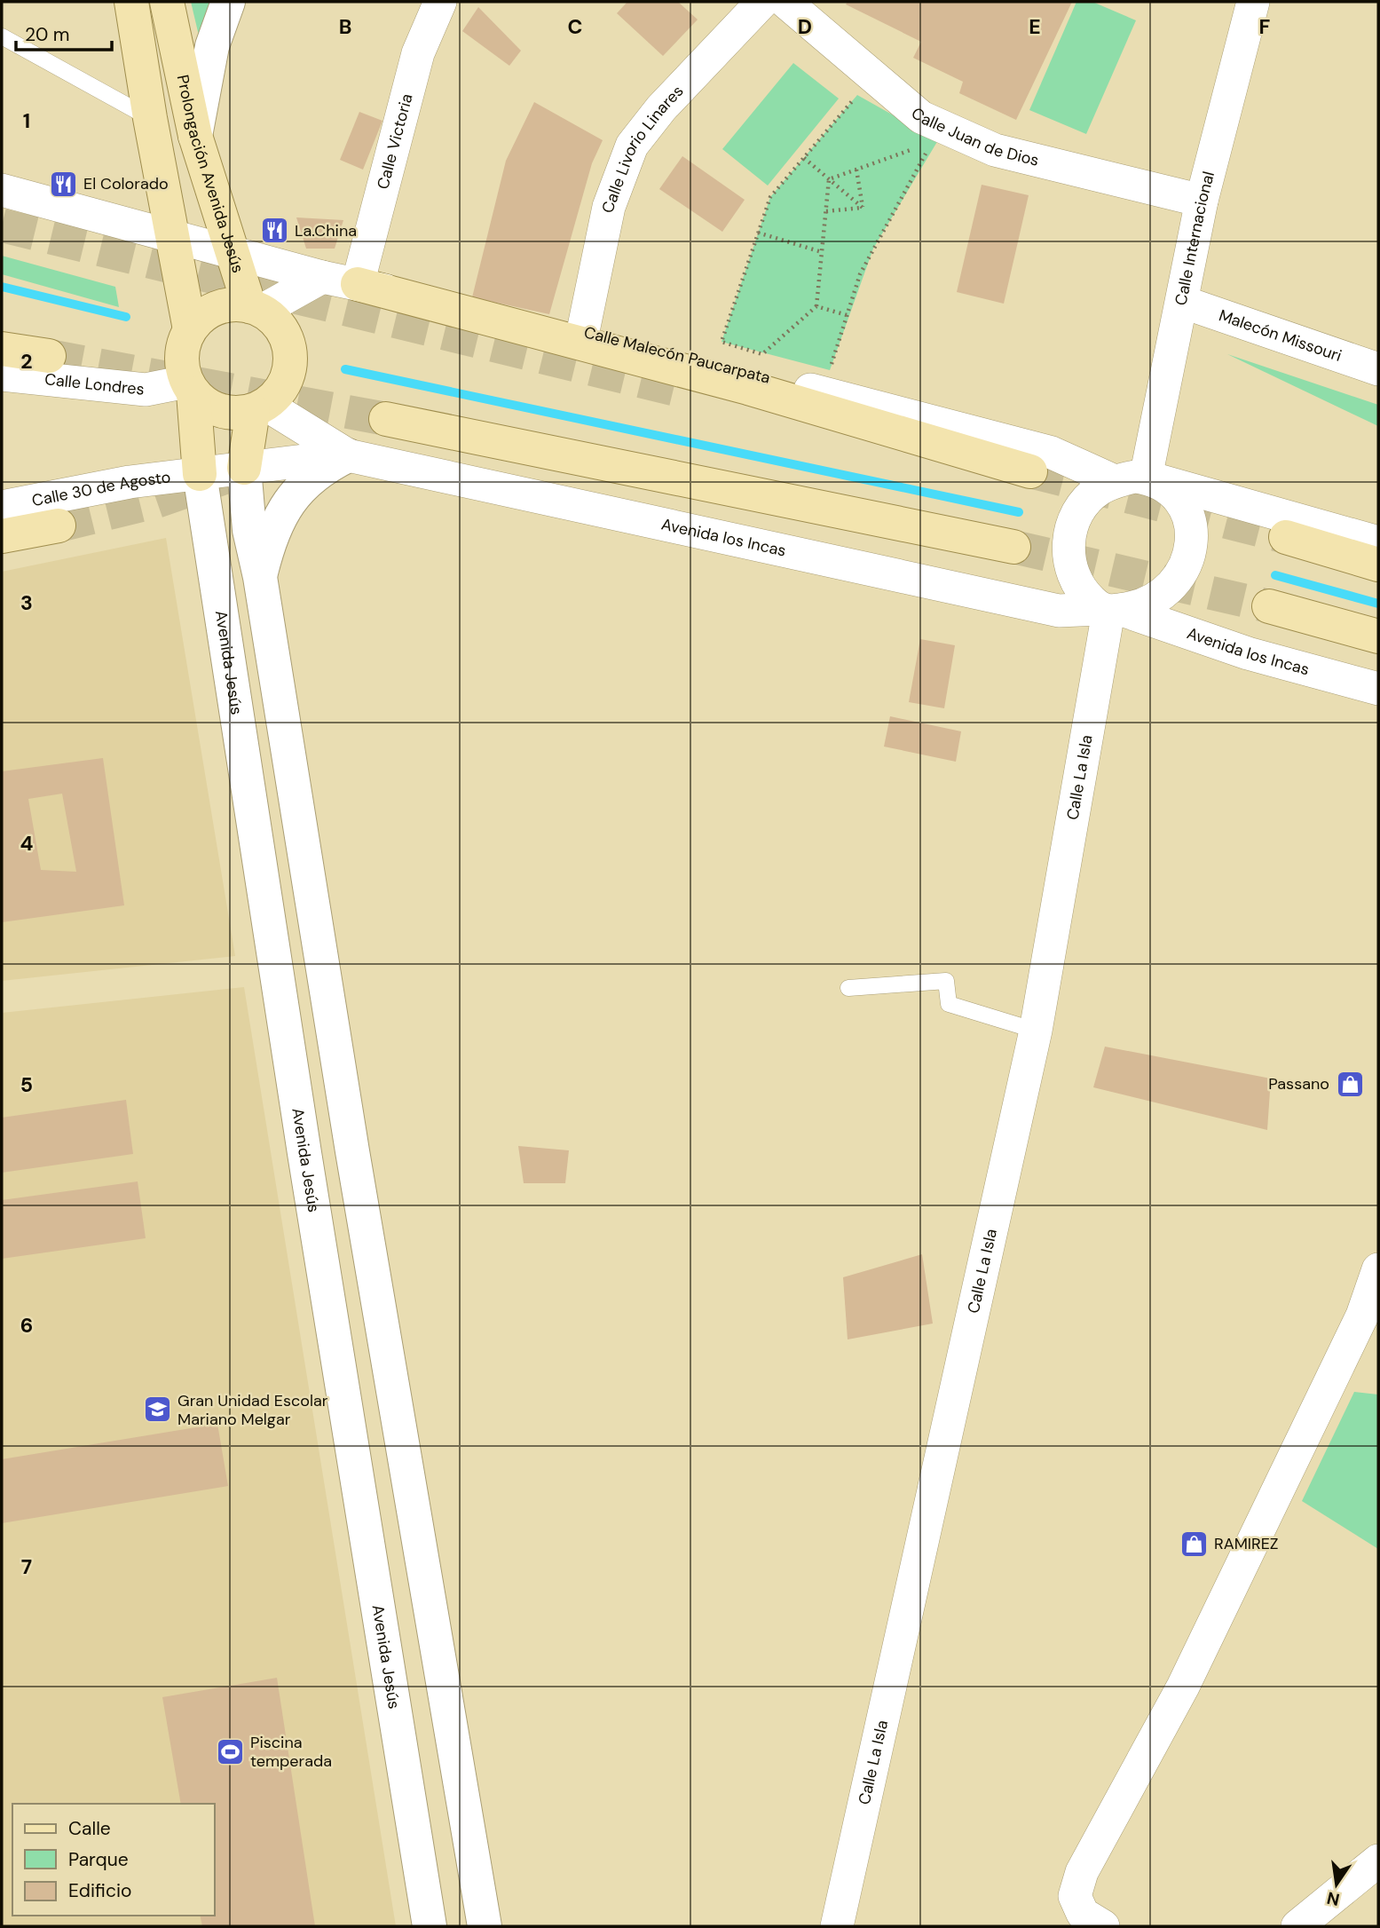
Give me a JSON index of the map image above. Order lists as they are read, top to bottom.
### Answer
{
  "streets": {
    "main road": ["Prolongación Avenida Jesús", "Avenida Jesús"],
    "street": [
      "Calle Juan de Dios",
      "Calle Victoria",
      "Calle Livorio Linares",
      "Calle Internacional",
      "Malecón Missouri",
      "Calle Malecón Paucarpata",
      "Calle Londres",
      "Calle 30 de Agosto",
      "Avenida los Incas",
      "Calle La Isla"
    ]
  },
  "crossings": [
    ["Calle Juan de Dios", "Calle Internacional"],
    ["Calle Victoria", "Calle Malecón Paucarpata"],
    ["Calle Livorio Linares", "Calle Malecón Paucarpata"],
    ["Prolongación Avenida Jesús", "Calle Malecón Paucarpata"],
    ["Prolongación Avenida Jesús", "Calle Londres"],
    ["Prolongación Avenida Jesús", "Avenida los Incas"],
    ["Prolongación Avenida Jesús", "Avenida Jesús"],
    ["Calle Internacional", "Malecón Missouri"],
    ["Calle Internacional", "Calle Malecón Paucarpata"],
    ["Calle Internacional", "Avenida los Incas"],
    ["Calle Internacional", "Calle La Isla"],
    ["Calle Malecón Paucarpata", "Avenida los Incas"],
    ["Calle Malecón Paucarpata", "Calle La Isla"],
    ["Calle Londres", "Avenida los Incas"],
    ["Calle Londres", "Avenida Jesús"],
    ["Calle 30 de Agosto", "Avenida los Incas"],
    ["Calle 30 de Agosto", "Avenida Jesús"],
    ["Avenida los Incas", "Avenida Jesús"],
    ["Avenida los Incas", "Calle La Isla"]
  ],
  "places": {
    "restaurant": ["El Colorado", "La.China"],
    "shop": ["Passano", "RAMIREZ"],
    "school or university": ["Gran Unidad Escolar Mariano Melgar"],
    "sports": ["Piscina temperada"]
  },
  "legend": ["Calle", "Parque", "Edificio"],
  "scale_bar": "20 m",
  "north": "bottom",
  "grid": {
    "columns": [
      "B",
      "C",
      "D",
      "E",
      "F"
    ],
    "rows": [
      "1",
      "2",
      "3",
      "4",
      "5",
      "6",
      "7"
    ]
  }
}
